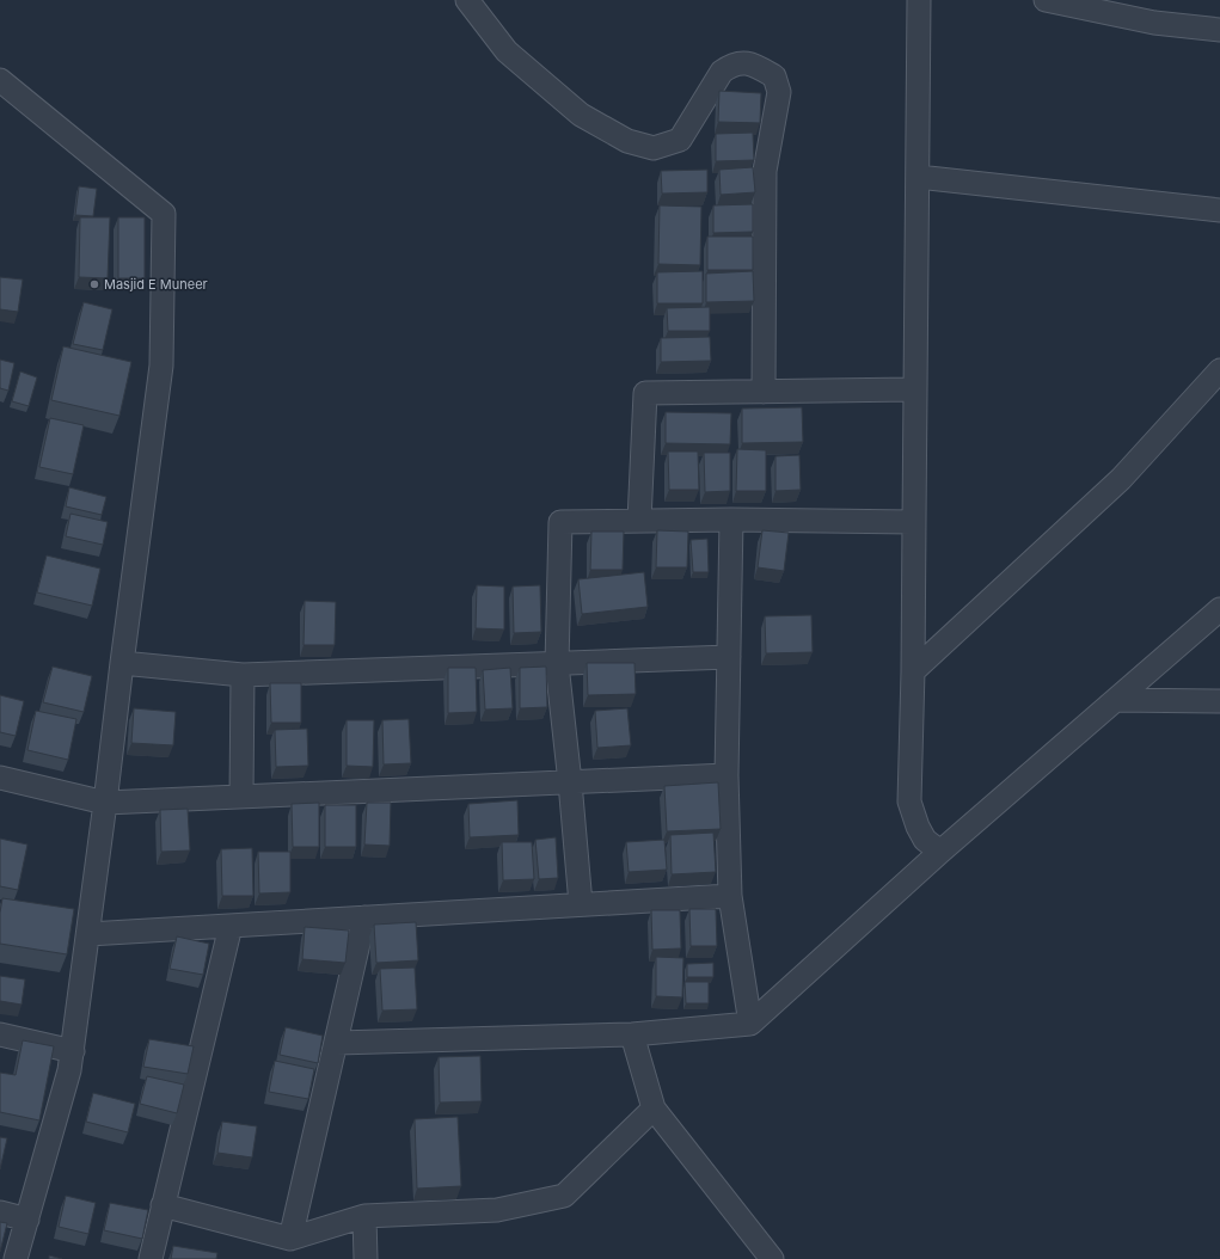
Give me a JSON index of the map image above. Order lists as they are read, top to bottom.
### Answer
{
  "places": ["Masjid E Muneer"]
}
